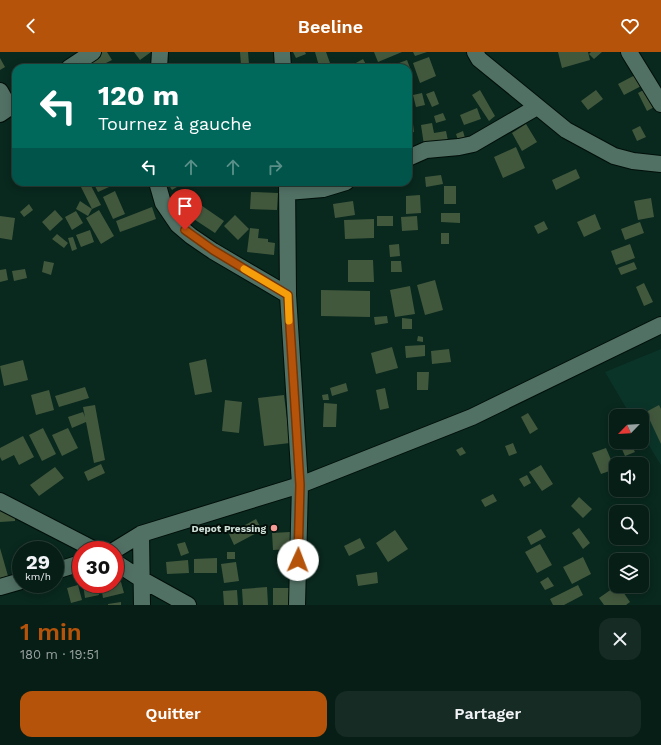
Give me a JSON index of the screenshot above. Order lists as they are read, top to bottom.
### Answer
{
  "places": ["Depot Pressing"],
  "north": "bottom left",
  "page": {
    "header": "Beeline",
    "turn": ["120 m", "Tournez à gauche"],
    "speed": "29 km/h",
    "limit": "30",
    "heading": ["1 min", "180 m · 19:51"],
    "buttons": ["Quitter", "Partager"]
  }
}
